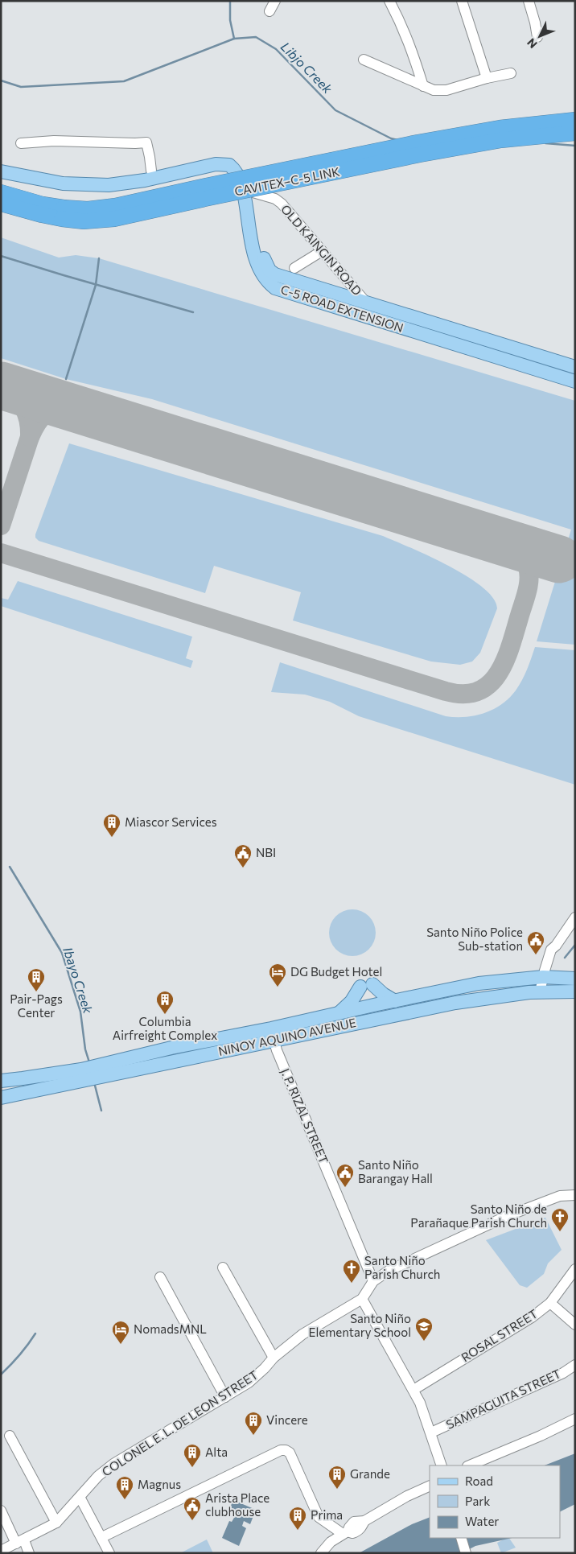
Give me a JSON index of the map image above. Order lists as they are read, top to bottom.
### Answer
{
  "streets": {
    "highway": ["CAVITEX–C-5 LINK"],
    "main road": ["C-5 ROAD EXTENSION", "NINOY AQUINO AVENUE"],
    "street": [
      "OLD KAINGIN ROAD",
      "J. P. RIZAL STREET",
      "ROSAL STREET",
      "SAMPAGUITA STREET",
      "COLONEL E. L. DE LEON STREET"
    ]
  },
  "crossings": [
    ["OLD KAINGIN ROAD", "C-5 ROAD EXTENSION"],
    ["NINOY AQUINO AVENUE", "J. P. RIZAL STREET"],
    ["J. P. RIZAL STREET", "COLONEL E. L. DE LEON STREET"]
  ],
  "water": ["Libjo Creek", "Ibayo Creek"],
  "places": {
    "building": [
      "Miascor Services",
      "Pair-Pags Center",
      "Columbia Airfreight Complex",
      "Vincere",
      "Alta",
      "Grande",
      "Magnus",
      "Prima"
    ],
    "public building": [
      "NBI",
      "Santo Niño Police Sub-station",
      "Santo Niño Barangay Hall",
      "Arista Place clubhouse"
    ],
    "hotel": ["DG Budget Hotel", "NomadsMNL"],
    "church": ["Santo Niño de Parañaque Parish Church", "Santo Niño Parish Church"],
    "school or university": ["Santo Niño Elementary School"]
  },
  "legend": ["Road", "Park", "Water"],
  "north": "bottom left"
}
